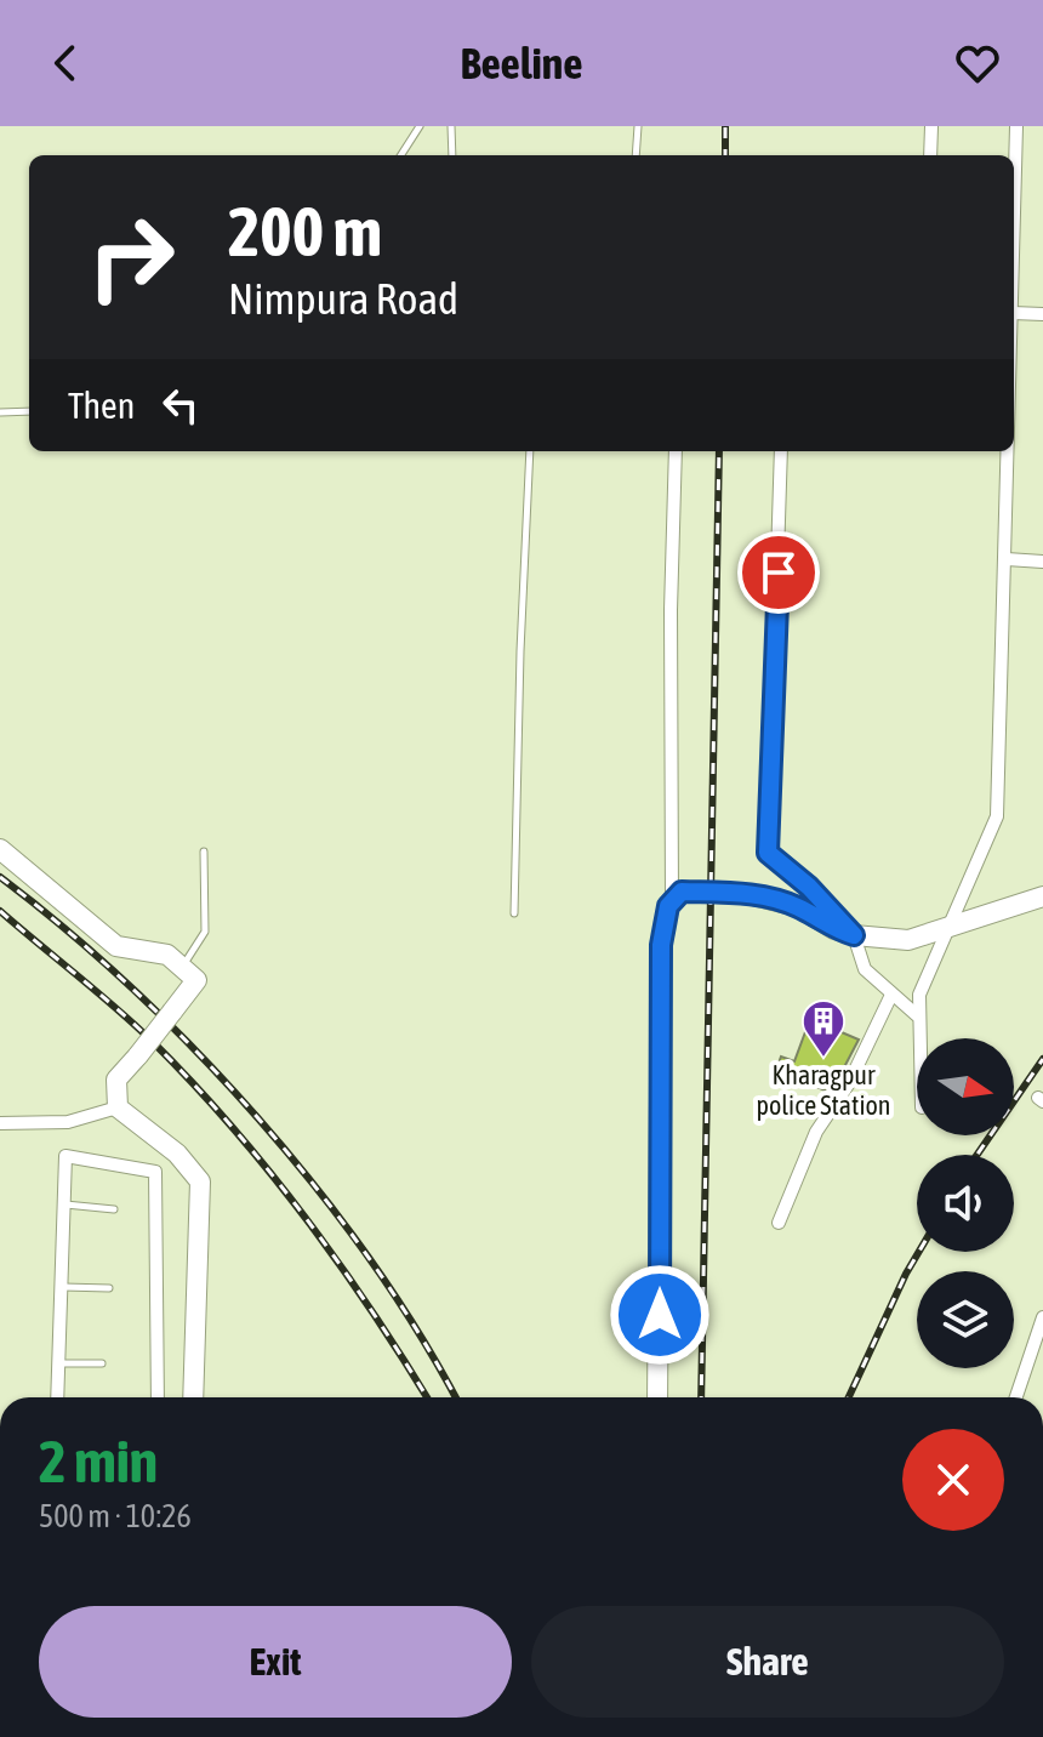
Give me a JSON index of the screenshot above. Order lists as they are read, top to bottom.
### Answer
{
  "places": {
    "building": ["Kharagpur police Station"]
  },
  "north": "right",
  "page": {
    "header": "Beeline",
    "turn": ["200 m", "Nimpura Road"],
    "then": "Then",
    "heading": ["2 min", "500 m · 10:26"],
    "buttons": ["Exit", "Share"]
  }
}
